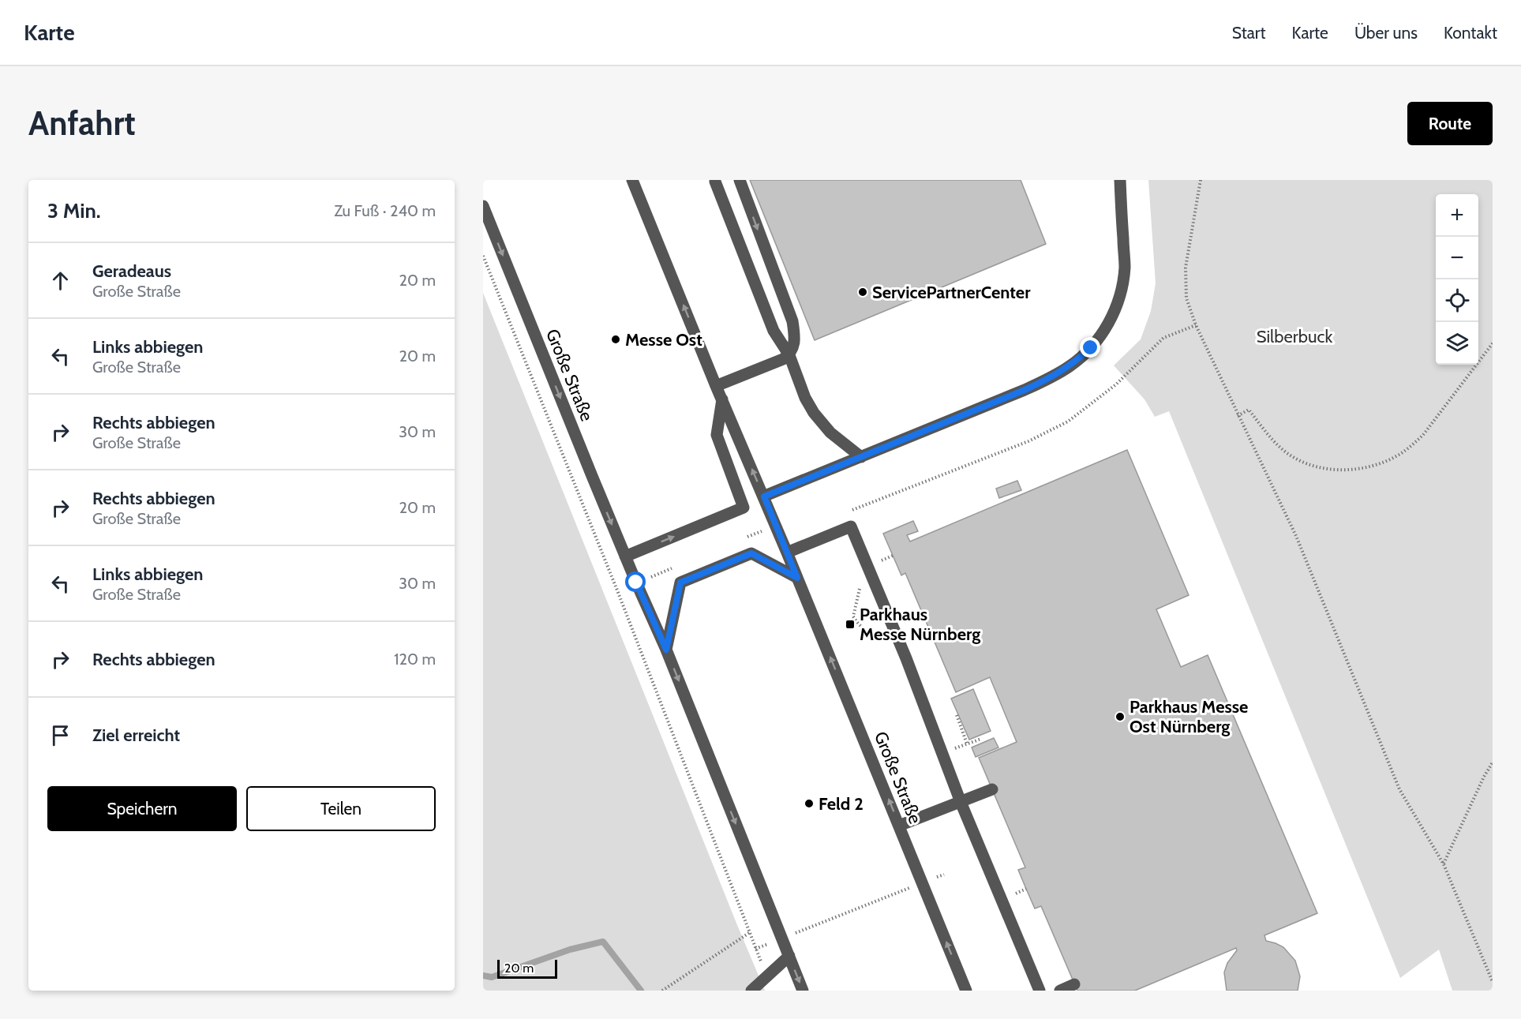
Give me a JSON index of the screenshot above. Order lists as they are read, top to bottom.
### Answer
{
  "streets": {
    "lane": ["Große Straße"]
  },
  "parks": ["Silberbuck"],
  "places": {
    "other": [
      "ServicePartnerCenter",
      "Messe Ost",
      "Parkhaus Messe Ost Nürnberg",
      "Feld 2"
    ],
    "transit": ["Parkhaus Messe Nürnberg"]
  },
  "scale_bar": "20 m",
  "page": {
    "header": "Karte",
    "nav": [
      "Start",
      "Karte",
      "Über uns",
      "Kontakt"
    ],
    "buttons": [
      "Route",
      ["Speichern", "Teilen"]
    ],
    "title": "Anfahrt",
    "heading": ["3 Min.", "Zu Fuß · 240 m"],
    "map_buttons": ["+", "−"],
    "list": [
      ["Geradeaus", "Große Straße", "20 m"],
      ["Links abbiegen", "Große Straße", "20 m"],
      ["Rechts abbiegen", "Große Straße", "30 m"],
      ["Rechts abbiegen", "Große Straße", "20 m"],
      ["Links abbiegen", "Große Straße", "30 m"],
      ["Rechts abbiegen", "120 m"],
      "Ziel erreicht"
    ],
    "scale": "20 m"
  }
}
